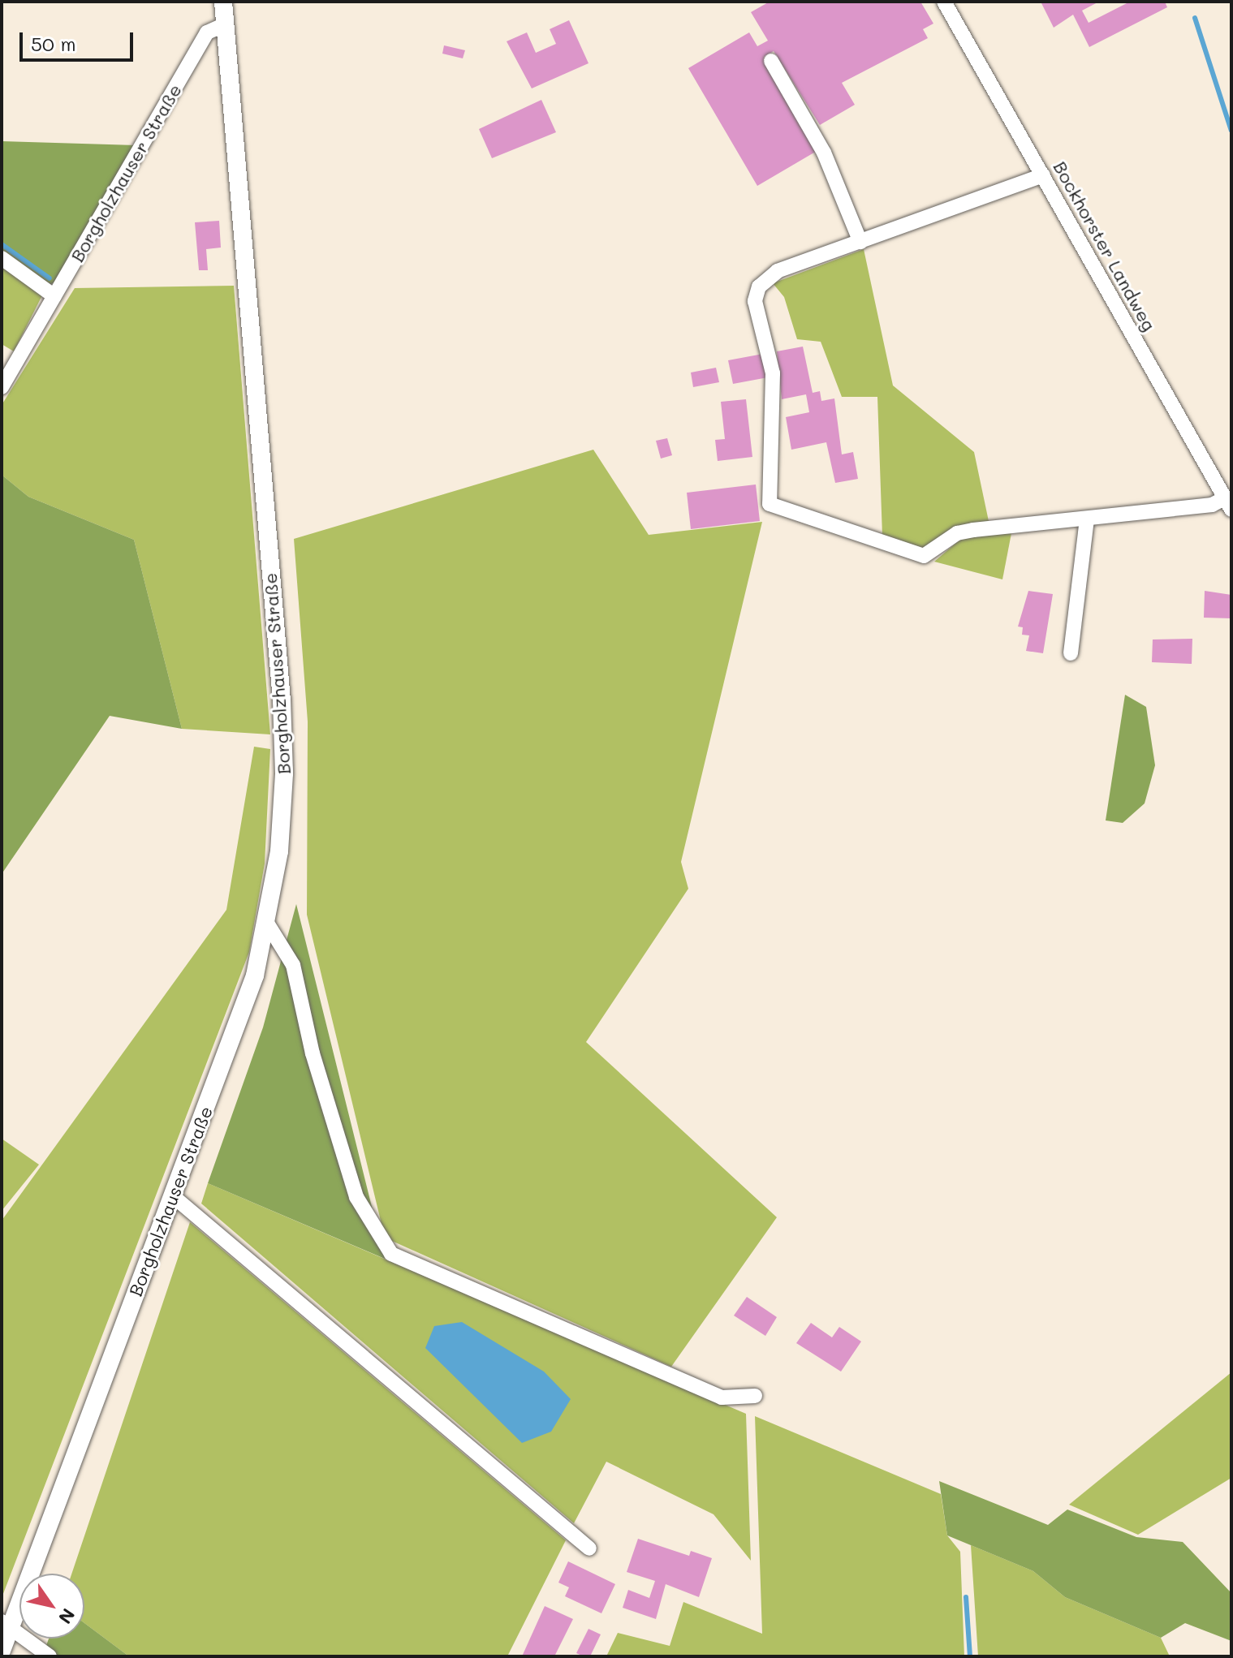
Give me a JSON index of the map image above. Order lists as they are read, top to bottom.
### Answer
{
  "streets": {
    "main road": ["Borgholzhauser Straße"],
    "street": ["Bockhorster Landweg"]
  },
  "scale_bar": "50 m",
  "north": "bottom right"
}
